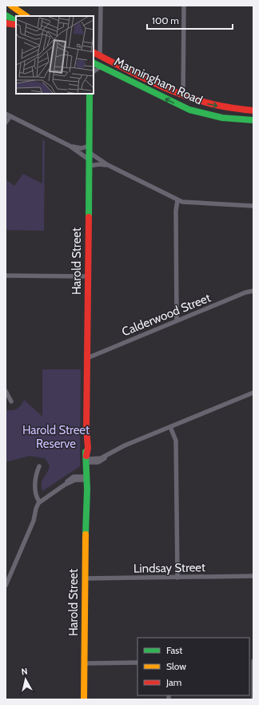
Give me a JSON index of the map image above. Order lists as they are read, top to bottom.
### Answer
{
  "streets": {
    "street": [
      "Manningham Road",
      "Harold Street",
      "Calderwood Street",
      "Lindsay Street"
    ]
  },
  "crossings": [
    ["Harold Street", "Calderwood Street"],
    ["Harold Street", "Lindsay Street"]
  ],
  "parks": ["Harold Street Reserve"],
  "legend": ["Fast", "Slow", "Jam"],
  "scale_bar": "100 m",
  "north": "top"
}
